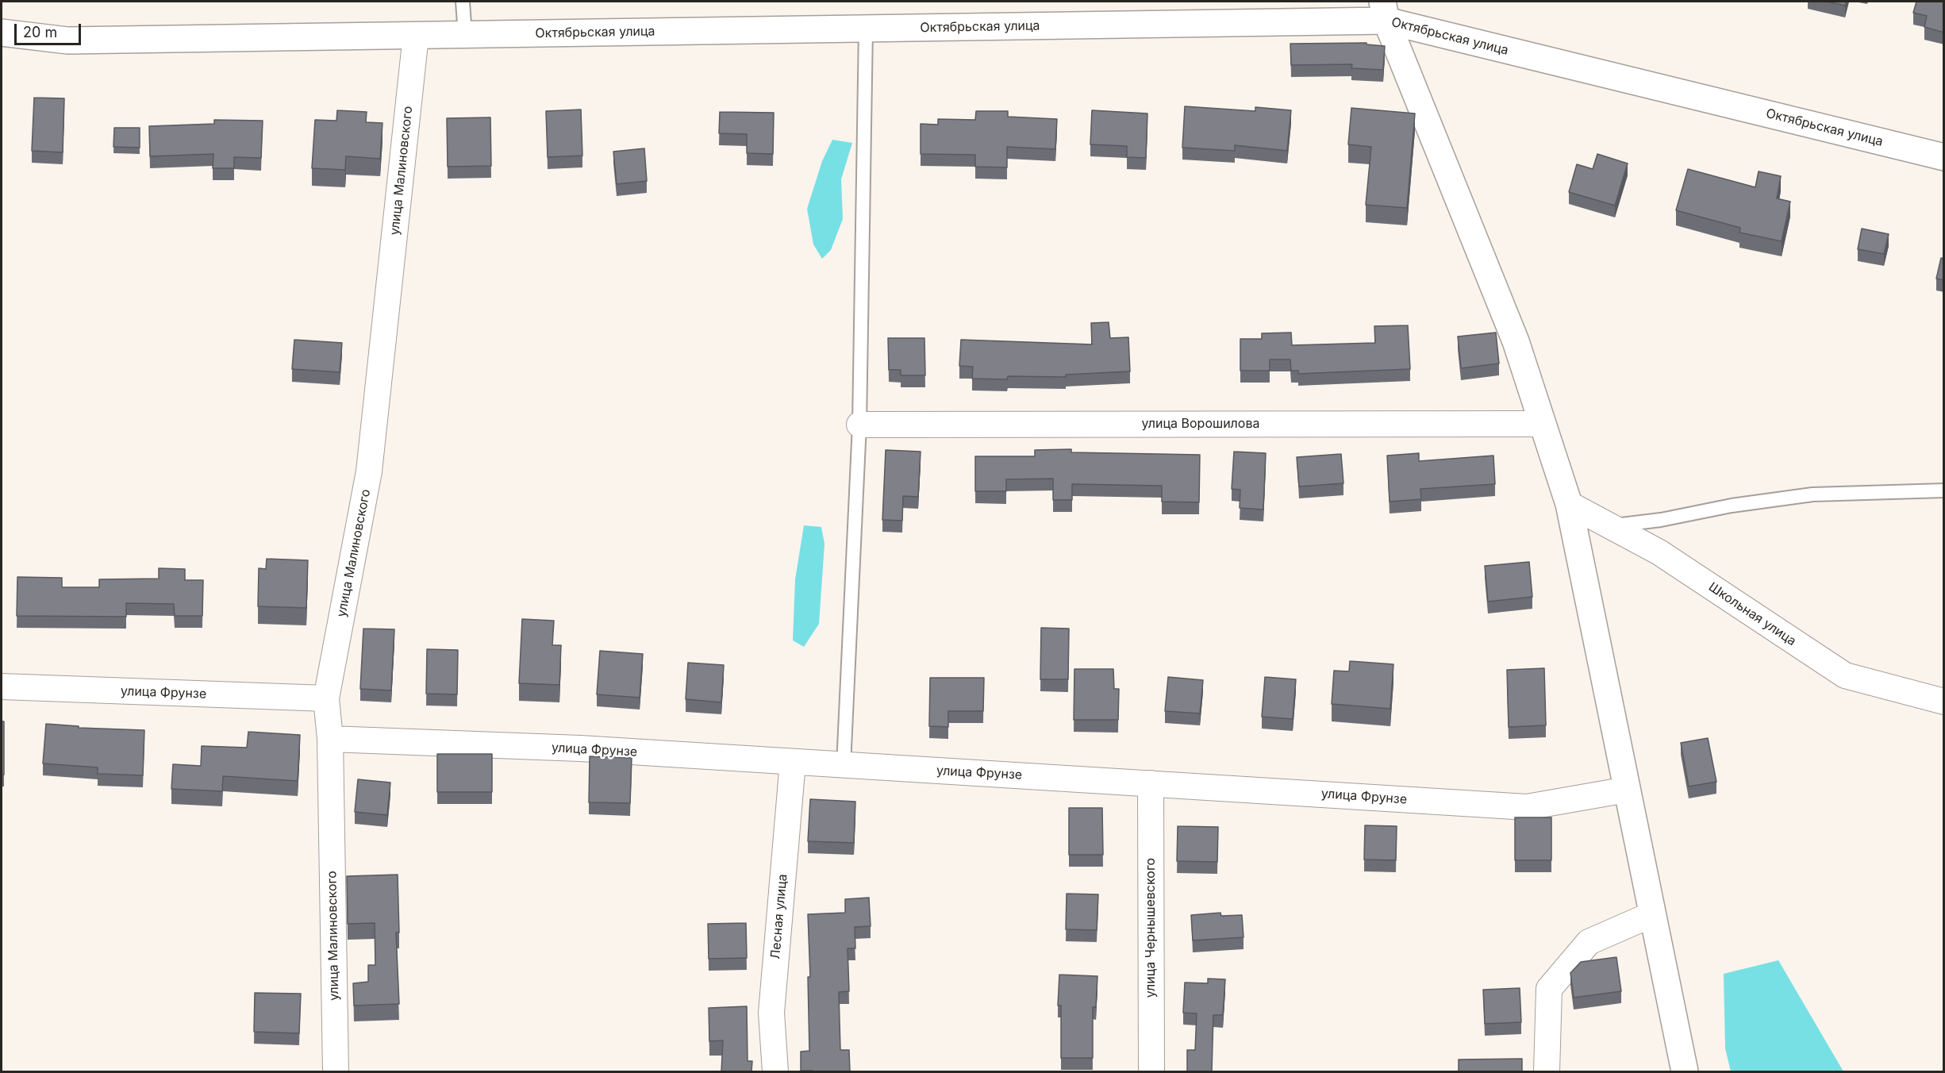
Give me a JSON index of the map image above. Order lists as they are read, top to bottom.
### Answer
{
  "streets": {
    "street": [
      "Октябрьская улица",
      "улица Малиновского",
      "улица Ворошилова",
      "Школьная улица",
      "улица Фрунзе",
      "Лесная улица",
      "улица Чернышевского"
    ]
  },
  "crossings": [
    ["Октябрьская улица", "улица Малиновского"],
    ["улица Малиновского", "улица Фрунзе"],
    ["улица Фрунзе", "Лесная улица"],
    ["улица Фрунзе", "улица Чернышевского"]
  ],
  "scale_bar": "20 m"
}
